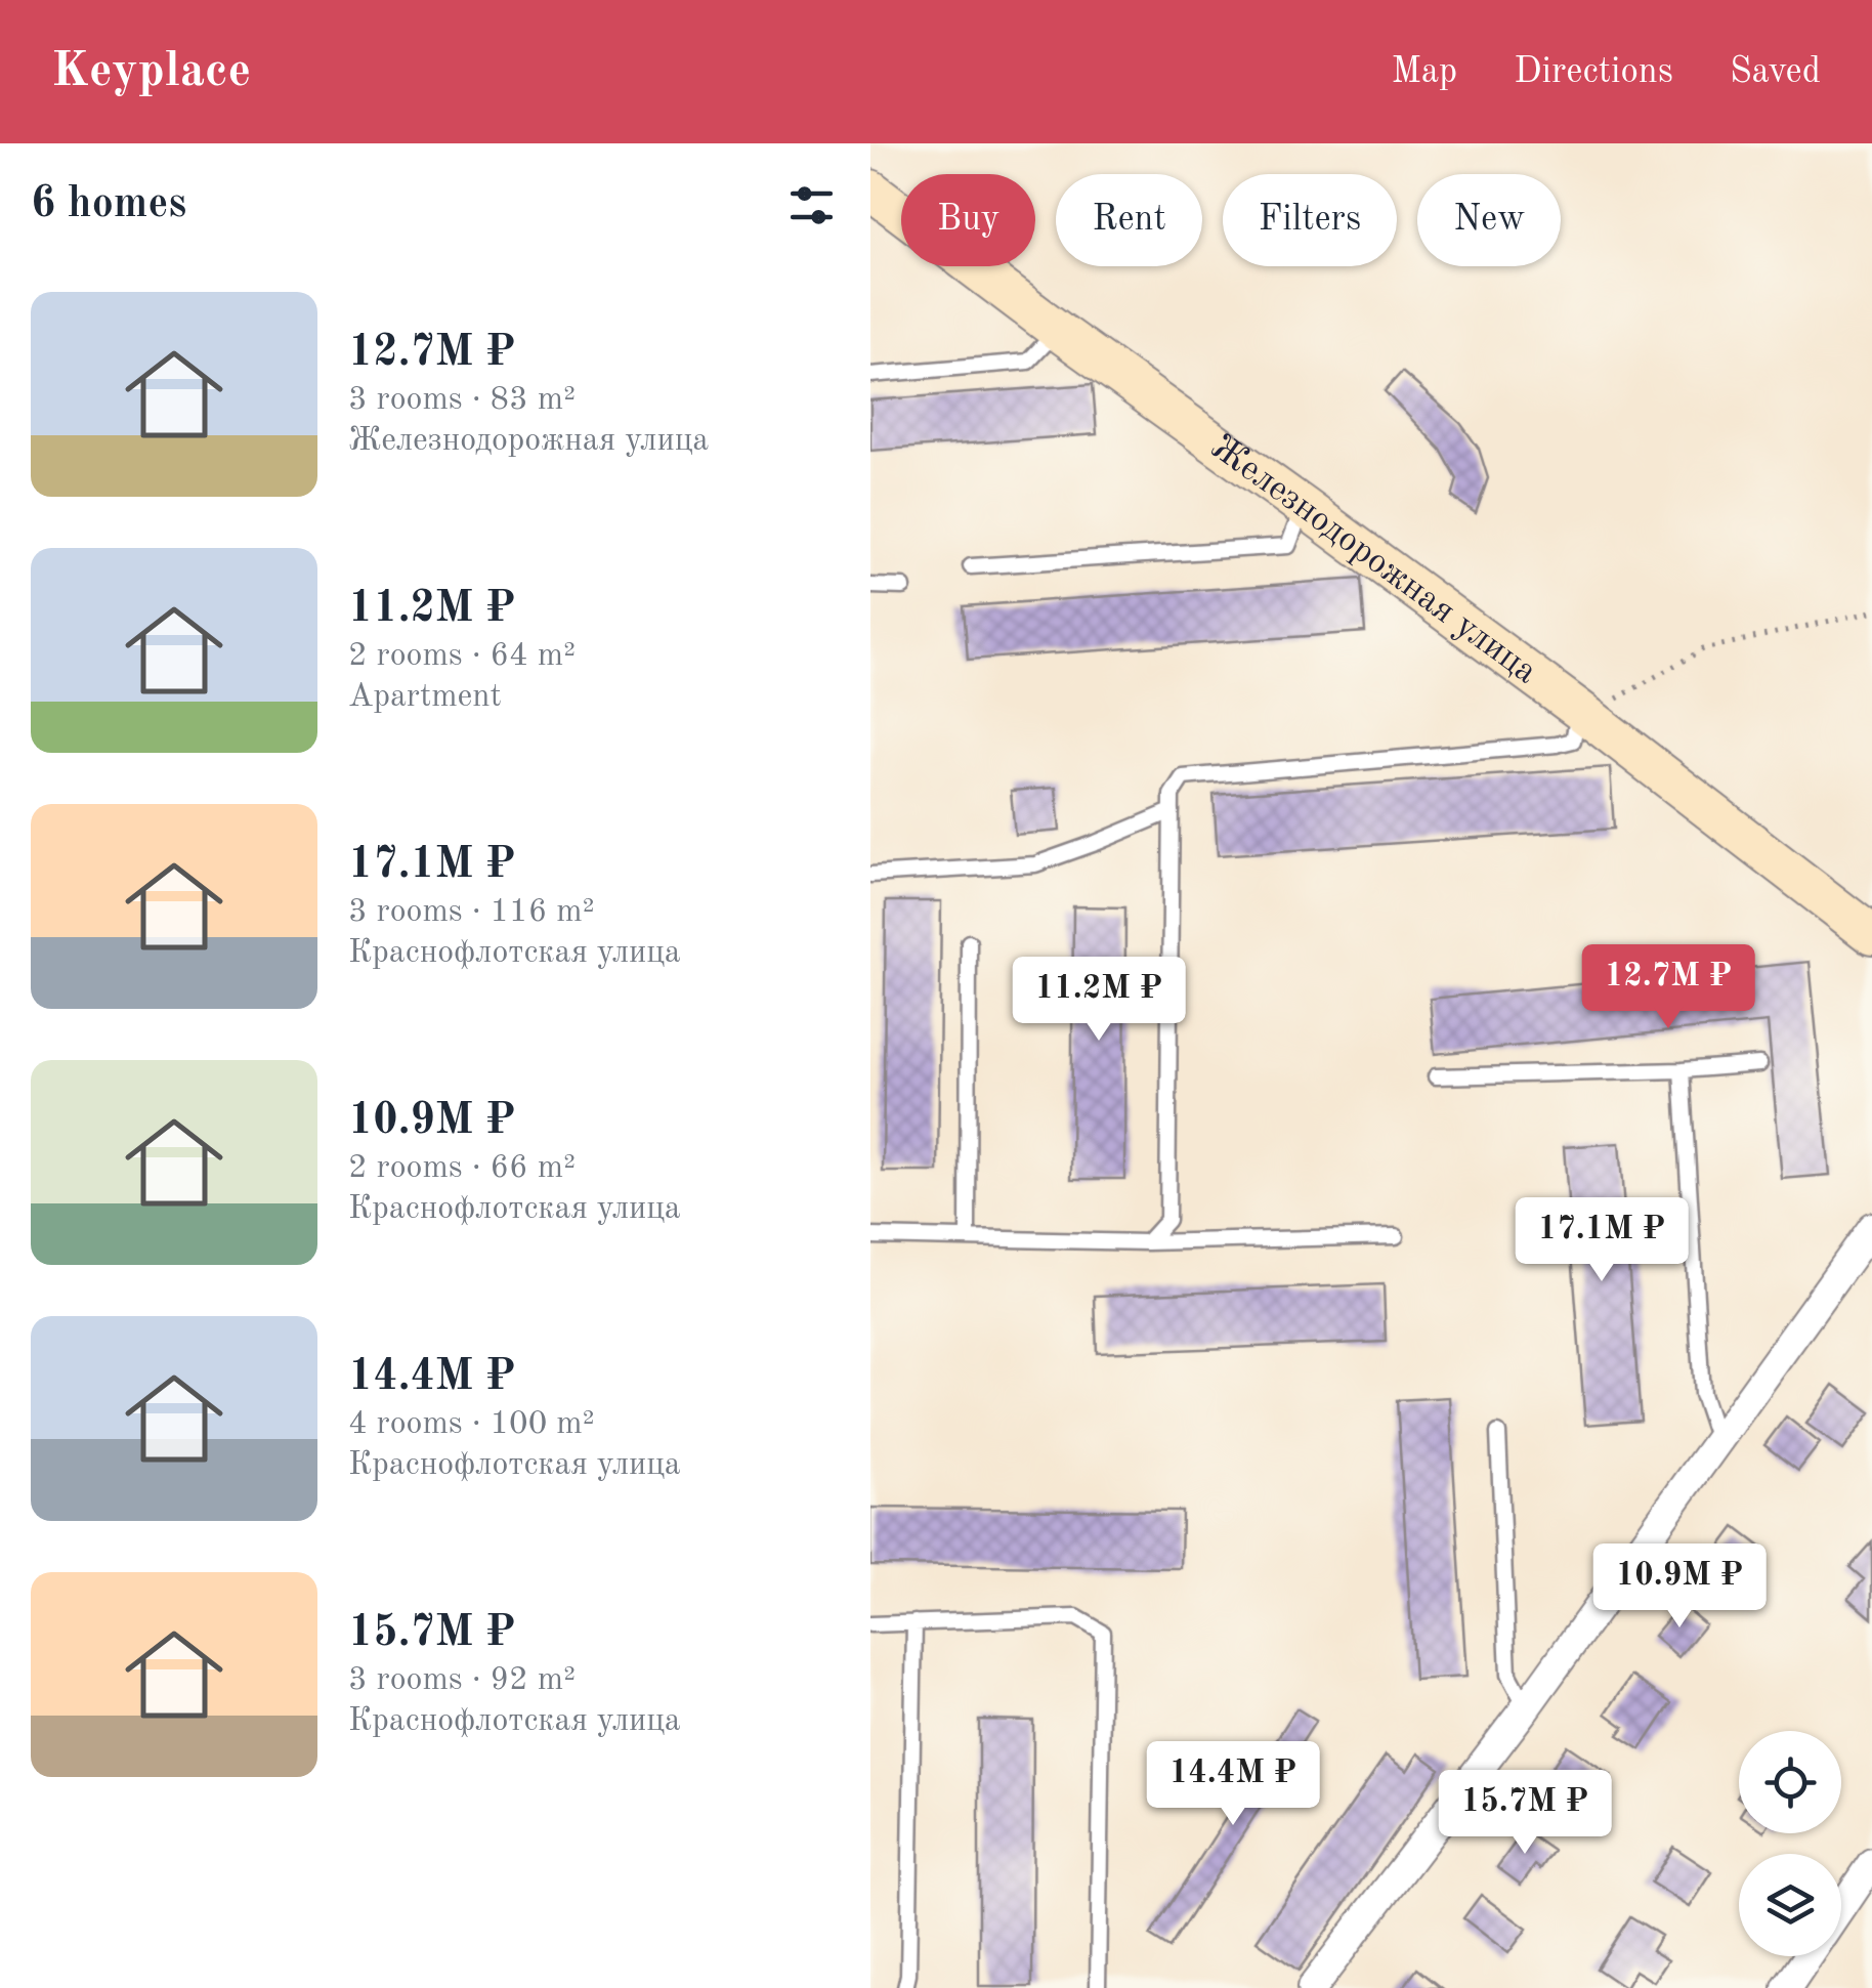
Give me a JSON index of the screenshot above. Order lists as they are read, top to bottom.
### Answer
{
  "streets": {
    "street": ["Железнодорожная улица"]
  },
  "page": {
    "header": "Keyplace",
    "nav": ["Map", "Directions", "Saved"],
    "heading": "6 homes",
    "chip": [
      "Buy",
      "Rent",
      "Filters",
      "New"
    ],
    "list": [
      {
        "name": "12.7M ₽",
        "note": "3 rooms · 83 m² · Железнодорожная улица"
      },
      {
        "name": "11.2M ₽",
        "note": "2 rooms · 64 m² · Apartment"
      },
      {
        "name": "17.1M ₽",
        "note": "3 rooms · 116 m² · Краснофлотская улица"
      },
      {
        "name": "10.9M ₽",
        "note": "2 rooms · 66 m² · Краснофлотская улица"
      },
      {
        "name": "14.4M ₽",
        "note": "4 rooms · 100 m² · Краснофлотская улица"
      },
      {
        "name": "15.7M ₽",
        "note": "3 rooms · 92 m² · Краснофлотская улица"
      }
    ],
    "price": [
      "12.7M ₽",
      "11.2M ₽",
      "17.1M ₽",
      "10.9M ₽",
      "14.4M ₽",
      "15.7M ₽"
    ]
  }
}
